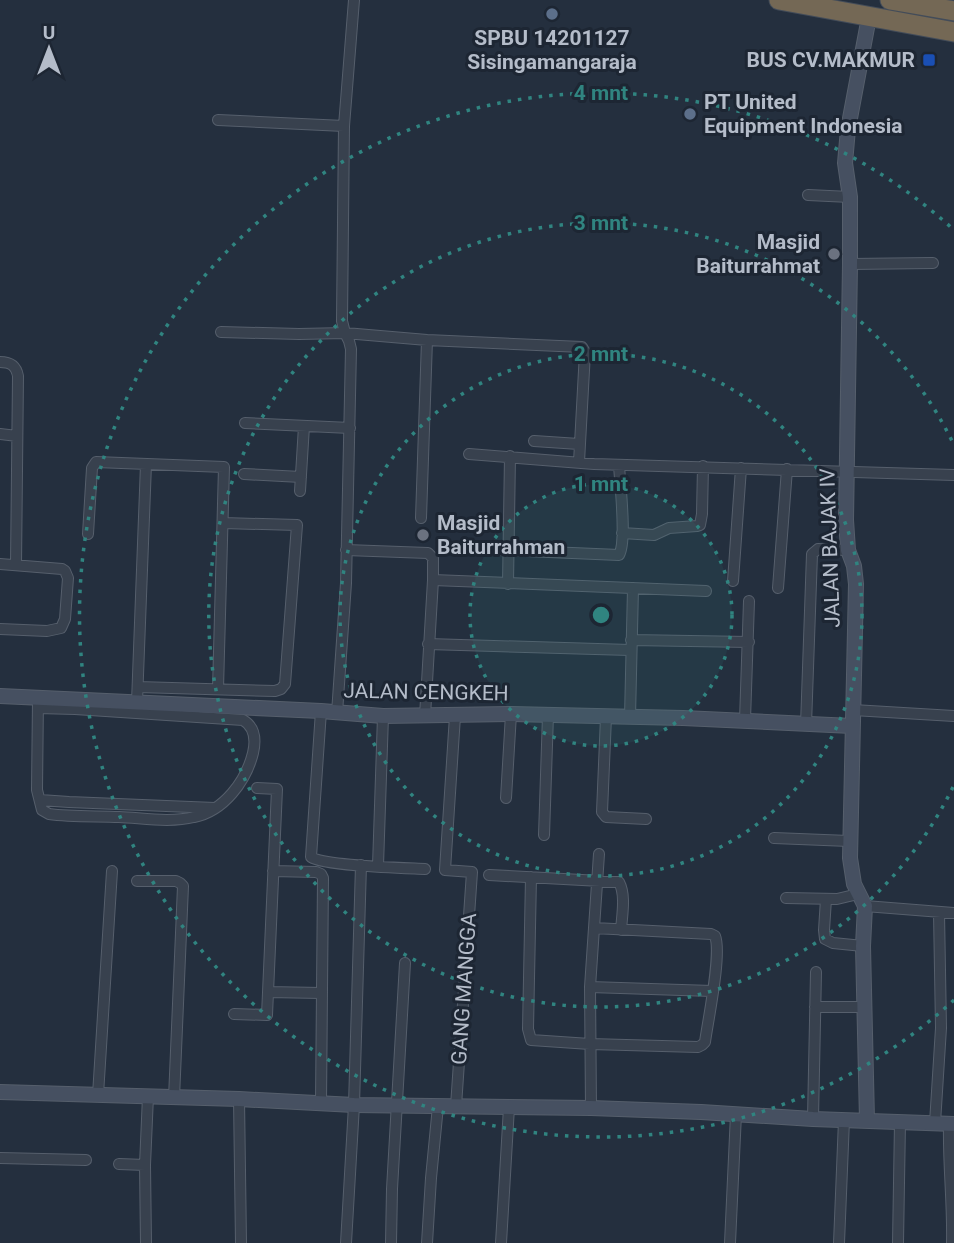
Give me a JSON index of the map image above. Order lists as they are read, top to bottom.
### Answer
{
  "streets": {
    "street": ["JALAN BAJAK IV", "JALAN CENGKEH", "GANG MANGGA"]
  },
  "crossings": [
    ["JALAN BAJAK IV", "JALAN CENGKEH"],
    ["JALAN CENGKEH", "GANG MANGGA"]
  ],
  "places": {
    "other": [
      "SPBU 14201127 Sisingamangaraja",
      "PT United Equipment Indonesia",
      "Masjid Baiturrahmat",
      "Masjid Baiturrahman"
    ],
    "transit": ["BUS CV.MAKMUR"]
  },
  "north": "top",
  "rings": [
    "4 mnt",
    "3 mnt",
    "2 mnt",
    "1 mnt"
  ]
}
